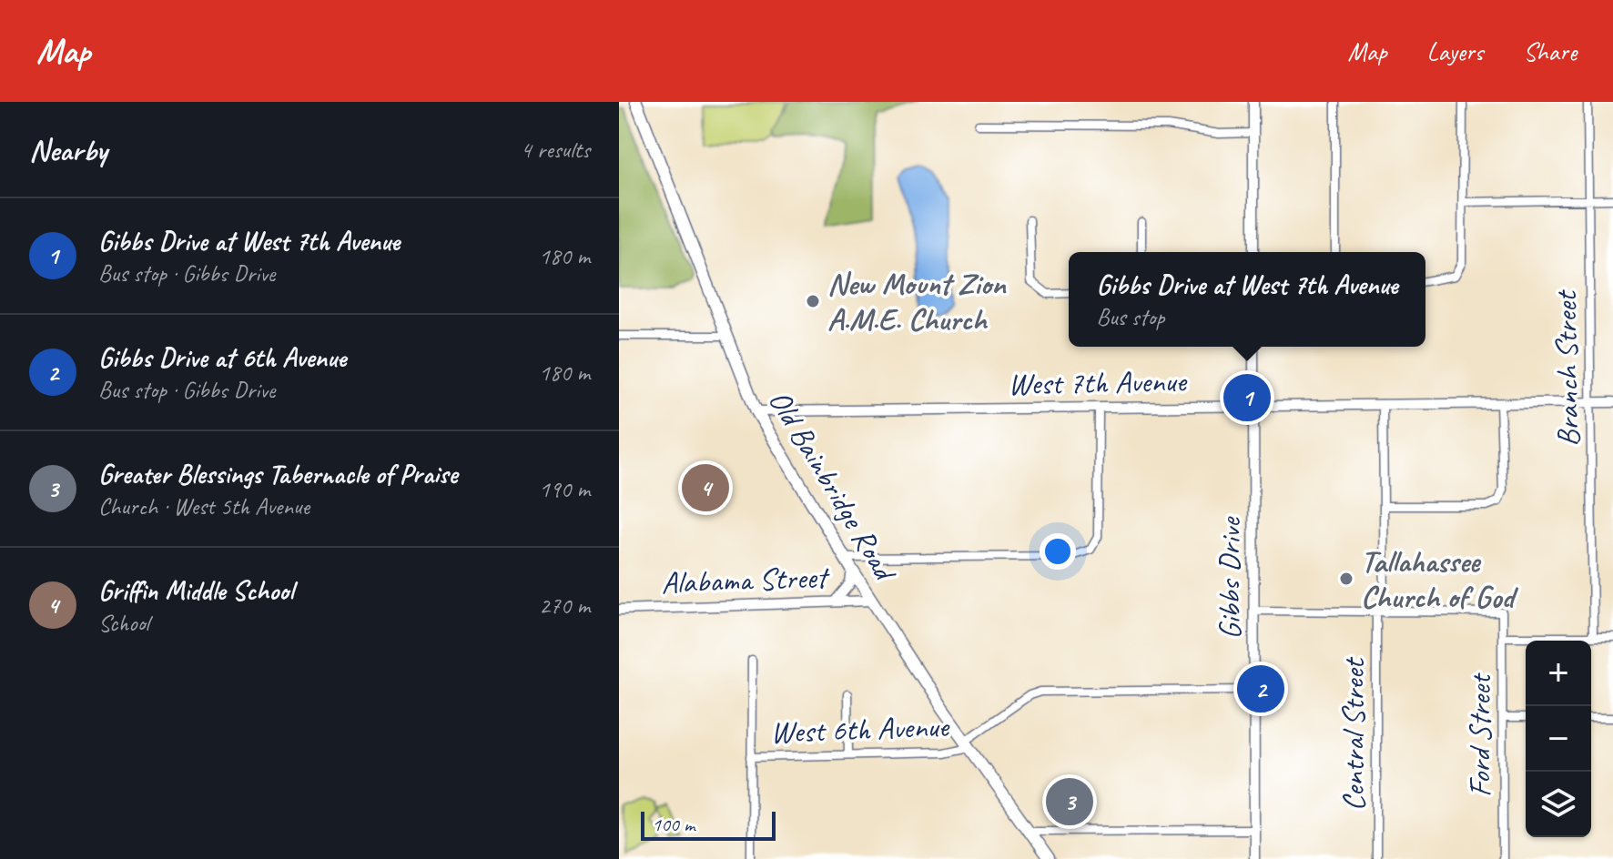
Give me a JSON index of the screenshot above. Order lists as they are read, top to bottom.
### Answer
{
  "streets": {
    "main road": ["Old Bainbridge Road"],
    "street": [
      "Branch Street",
      "West 7th Avenue",
      "Gibbs Drive",
      "Alabama Street",
      "West 6th Avenue",
      "Central Street",
      "Ford Street"
    ]
  },
  "crossings": [
    ["Branch Street", "West 7th Avenue"],
    ["West 7th Avenue", "Old Bainbridge Road"],
    ["West 7th Avenue", "Gibbs Drive"],
    ["West 7th Avenue", "Central Street"],
    ["Old Bainbridge Road", "Alabama Street"],
    ["Old Bainbridge Road", "West 6th Avenue"],
    ["Gibbs Drive", "West 6th Avenue"],
    ["Central Street", "Ford Street"]
  ],
  "places": ["New Mount Zion A.M.E. Church", "Tallahassee Church of God"],
  "scale_bar": "100 m",
  "page": {
    "header": "Map",
    "nav": ["Map", "Layers", "Share"],
    "heading": ["Nearby", "4 results"],
    "list": [
      {
        "mark": "1",
        "name": "Gibbs Drive at West 7th Avenue",
        "note": "Bus stop · Gibbs Drive",
        "value": "180 m"
      },
      {
        "mark": "2",
        "name": "Gibbs Drive at 6th Avenue",
        "note": "Bus stop · Gibbs Drive",
        "value": "180 m"
      },
      {
        "mark": "3",
        "name": "Greater Blessings Tabernacle of Praise",
        "note": "Church · West 5th Avenue",
        "value": "190 m"
      },
      {
        "mark": "4",
        "name": "Griffin Middle School",
        "note": "School",
        "value": "270 m"
      }
    ],
    "popup": ["Gibbs Drive at West 7th Avenue", "Bus stop"],
    "pins": [
      "1",
      "4",
      "2",
      "3"
    ],
    "map_buttons": ["+", "−"],
    "scale": "100 m"
  }
}
